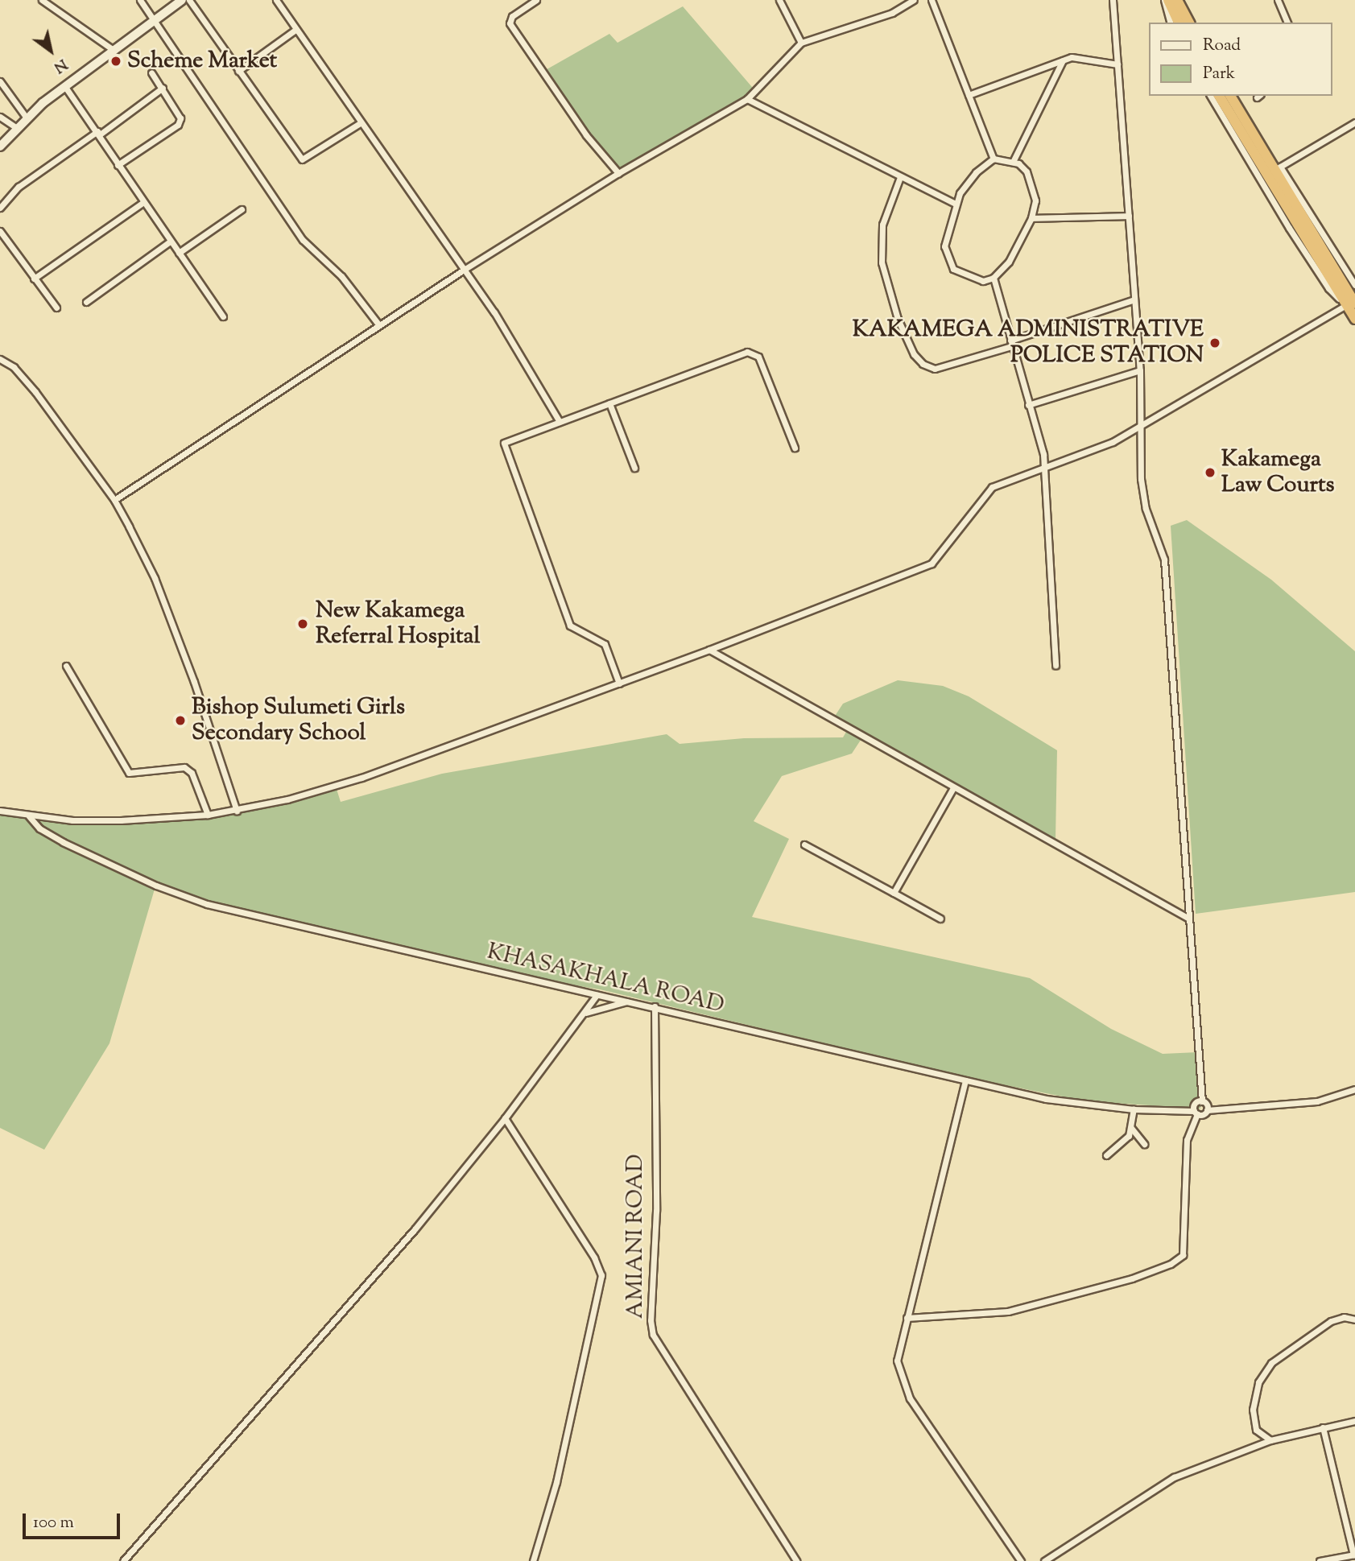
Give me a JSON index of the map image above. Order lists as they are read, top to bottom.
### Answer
{
  "streets": {
    "street": ["KHASAKHALA ROAD", "AMIANI ROAD"]
  },
  "crossings": [
    ["KHASAKHALA ROAD", "AMIANI ROAD"]
  ],
  "places": [
    "Scheme Market",
    "KAKAMEGA ADMINISTRATIVE POLICE STATION",
    "Kakamega Law Courts",
    "New Kakamega Referral Hospital",
    "Bishop Sulumeti Girls Secondary School"
  ],
  "legend": ["Road", "Park"],
  "scale_bar": "100 m",
  "north": "bottom right"
}
